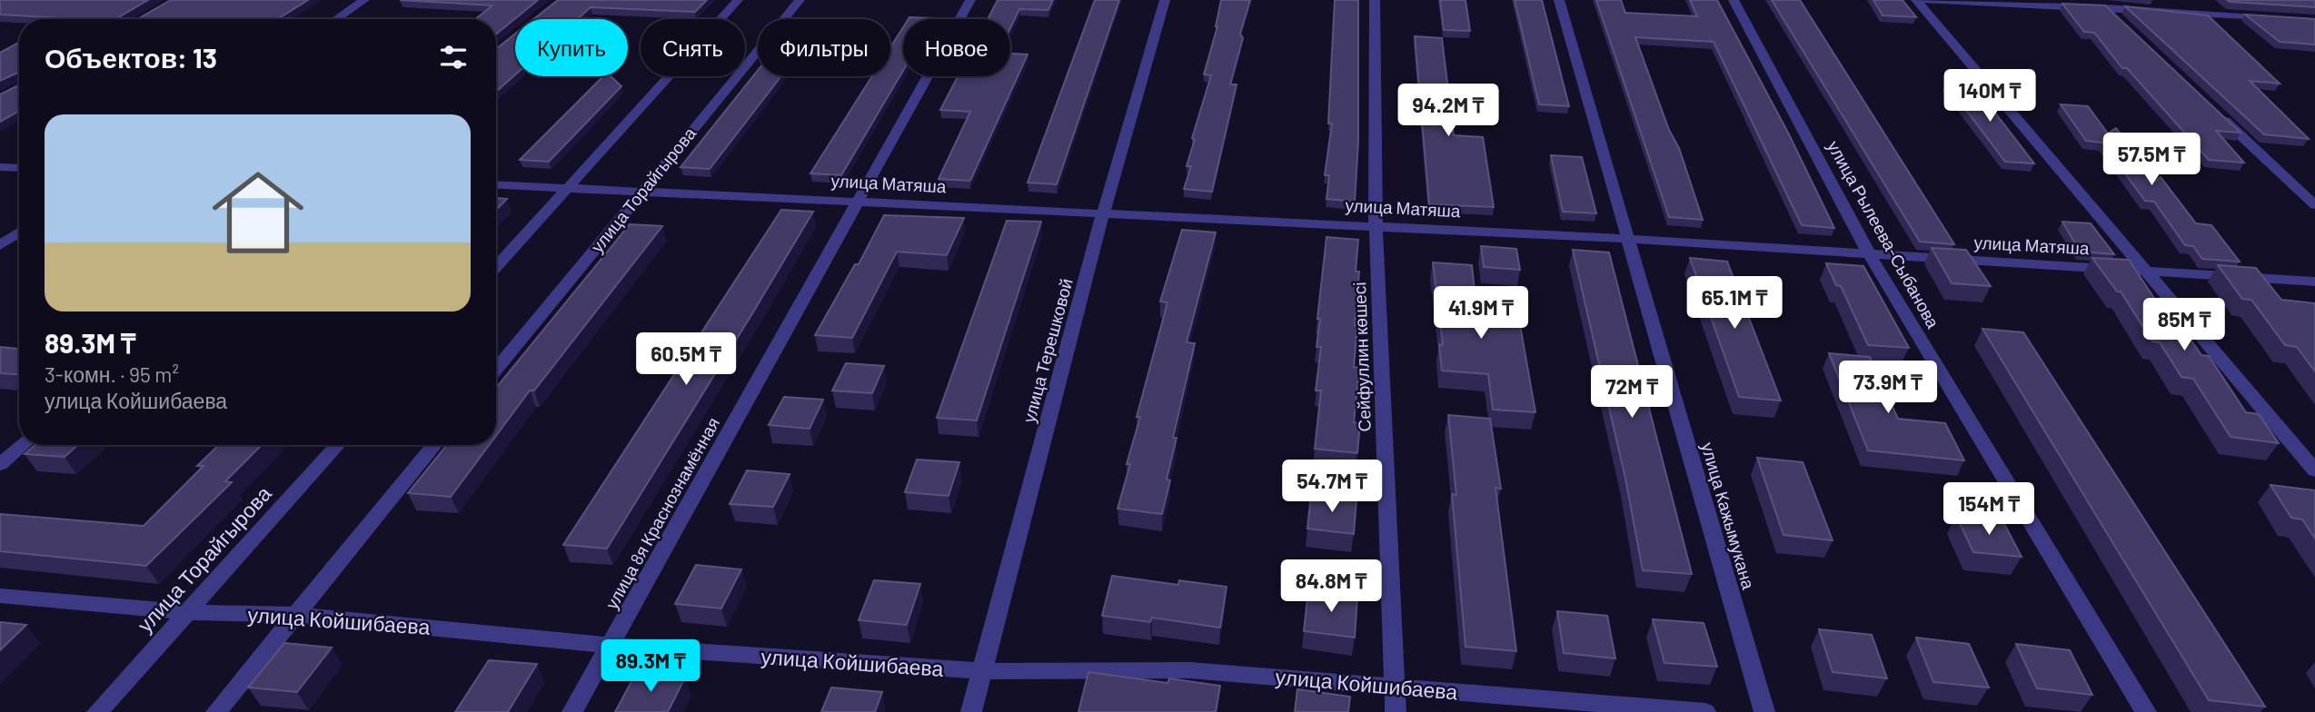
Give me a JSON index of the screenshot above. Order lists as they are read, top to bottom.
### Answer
{
  "streets": {
    "street": [
      "улица Матяша",
      "улица Торайгырова",
      "улица Рылеева-Сыбанова",
      "улица Терешковой",
      "Сейфуллин көшесі",
      "улица 8я Краснознамённая",
      "улица Кажымукана",
      "улица Койшибаева"
    ]
  },
  "crossings": [
    ["улица Матяша", "улица Торайгырова"],
    ["улица Матяша", "улица Рылеева-Сыбанова"],
    ["улица Матяша", "улица Терешковой"],
    ["улица Матяша", "Сейфуллин көшесі"],
    ["улица Матяша", "улица 8я Краснознамённая"],
    ["улица Матяша", "улица Кажымукана"],
    ["улица Торайгырова", "улица Койшибаева"],
    ["улица Терешковой", "улица Койшибаева"],
    ["Сейфуллин көшесі", "улица Койшибаева"],
    ["улица 8я Краснознамённая", "улица Койшибаева"]
  ],
  "page": {
    "chip": [
      "Купить",
      "Снять",
      "Фильтры",
      "Новое"
    ],
    "heading": "Объектов: 13",
    "price": [
      "140M ₸",
      "94.2M ₸",
      "57.5M ₸",
      "65.1M ₸",
      "41.9M ₸",
      "85M ₸",
      "60.5M ₸",
      "73.9M ₸",
      "72M ₸",
      "54.7M ₸",
      "154M ₸",
      "84.8M ₸",
      "89.3M ₸"
    ],
    "list": [
      {
        "name": "89.3M ₸",
        "note": "3-комн. · 95 m² · улица Койшибаева"
      }
    ]
  }
}
